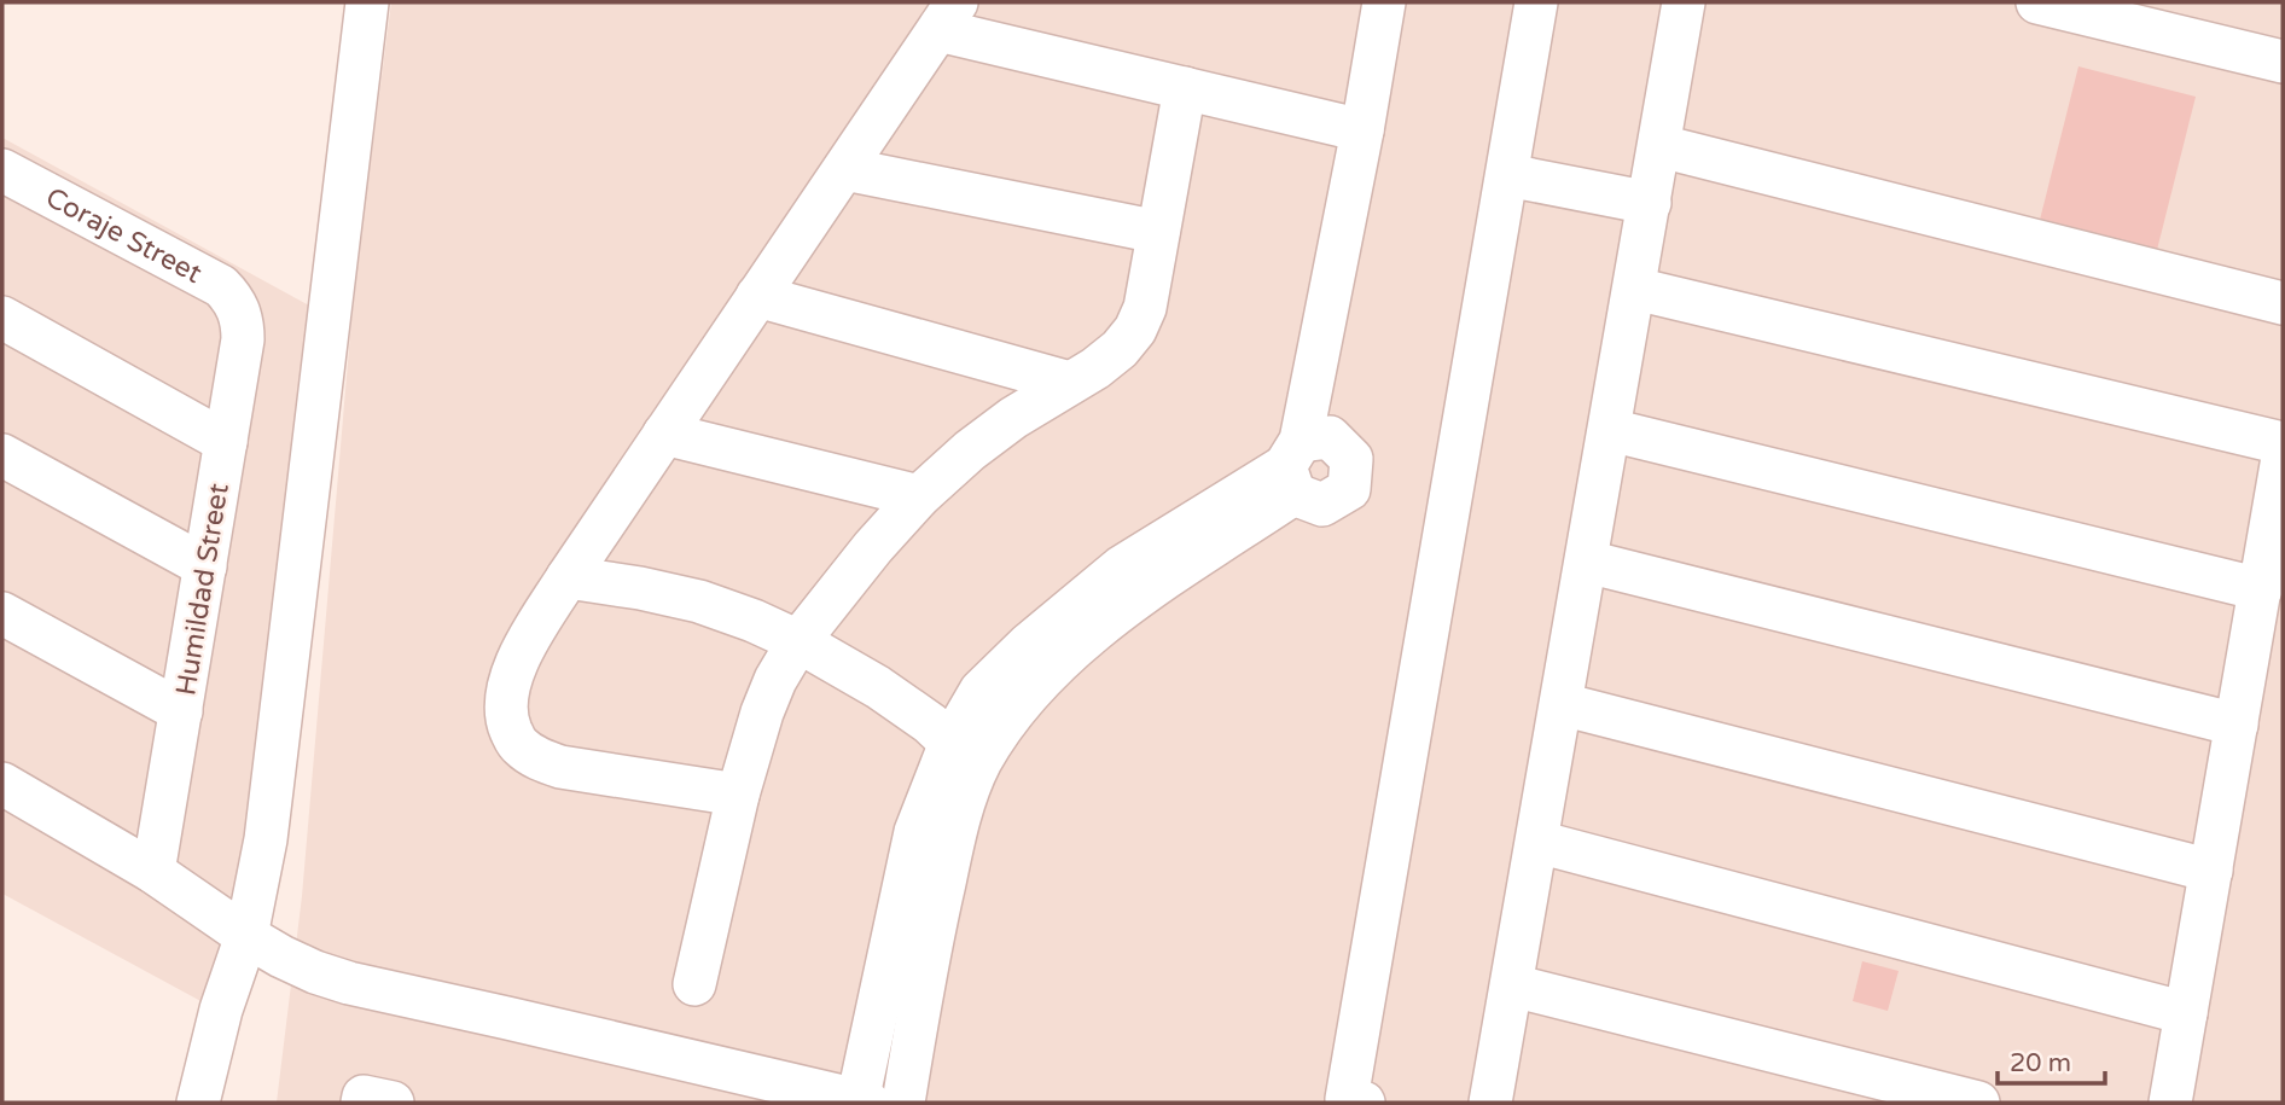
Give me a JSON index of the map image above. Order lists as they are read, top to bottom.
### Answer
{
  "streets": {
    "street": ["Coraje Street", "Humildad Street"]
  },
  "crossings": [
    ["Coraje Street", "Humildad Street"]
  ],
  "scale_bar": "20 m"
}
